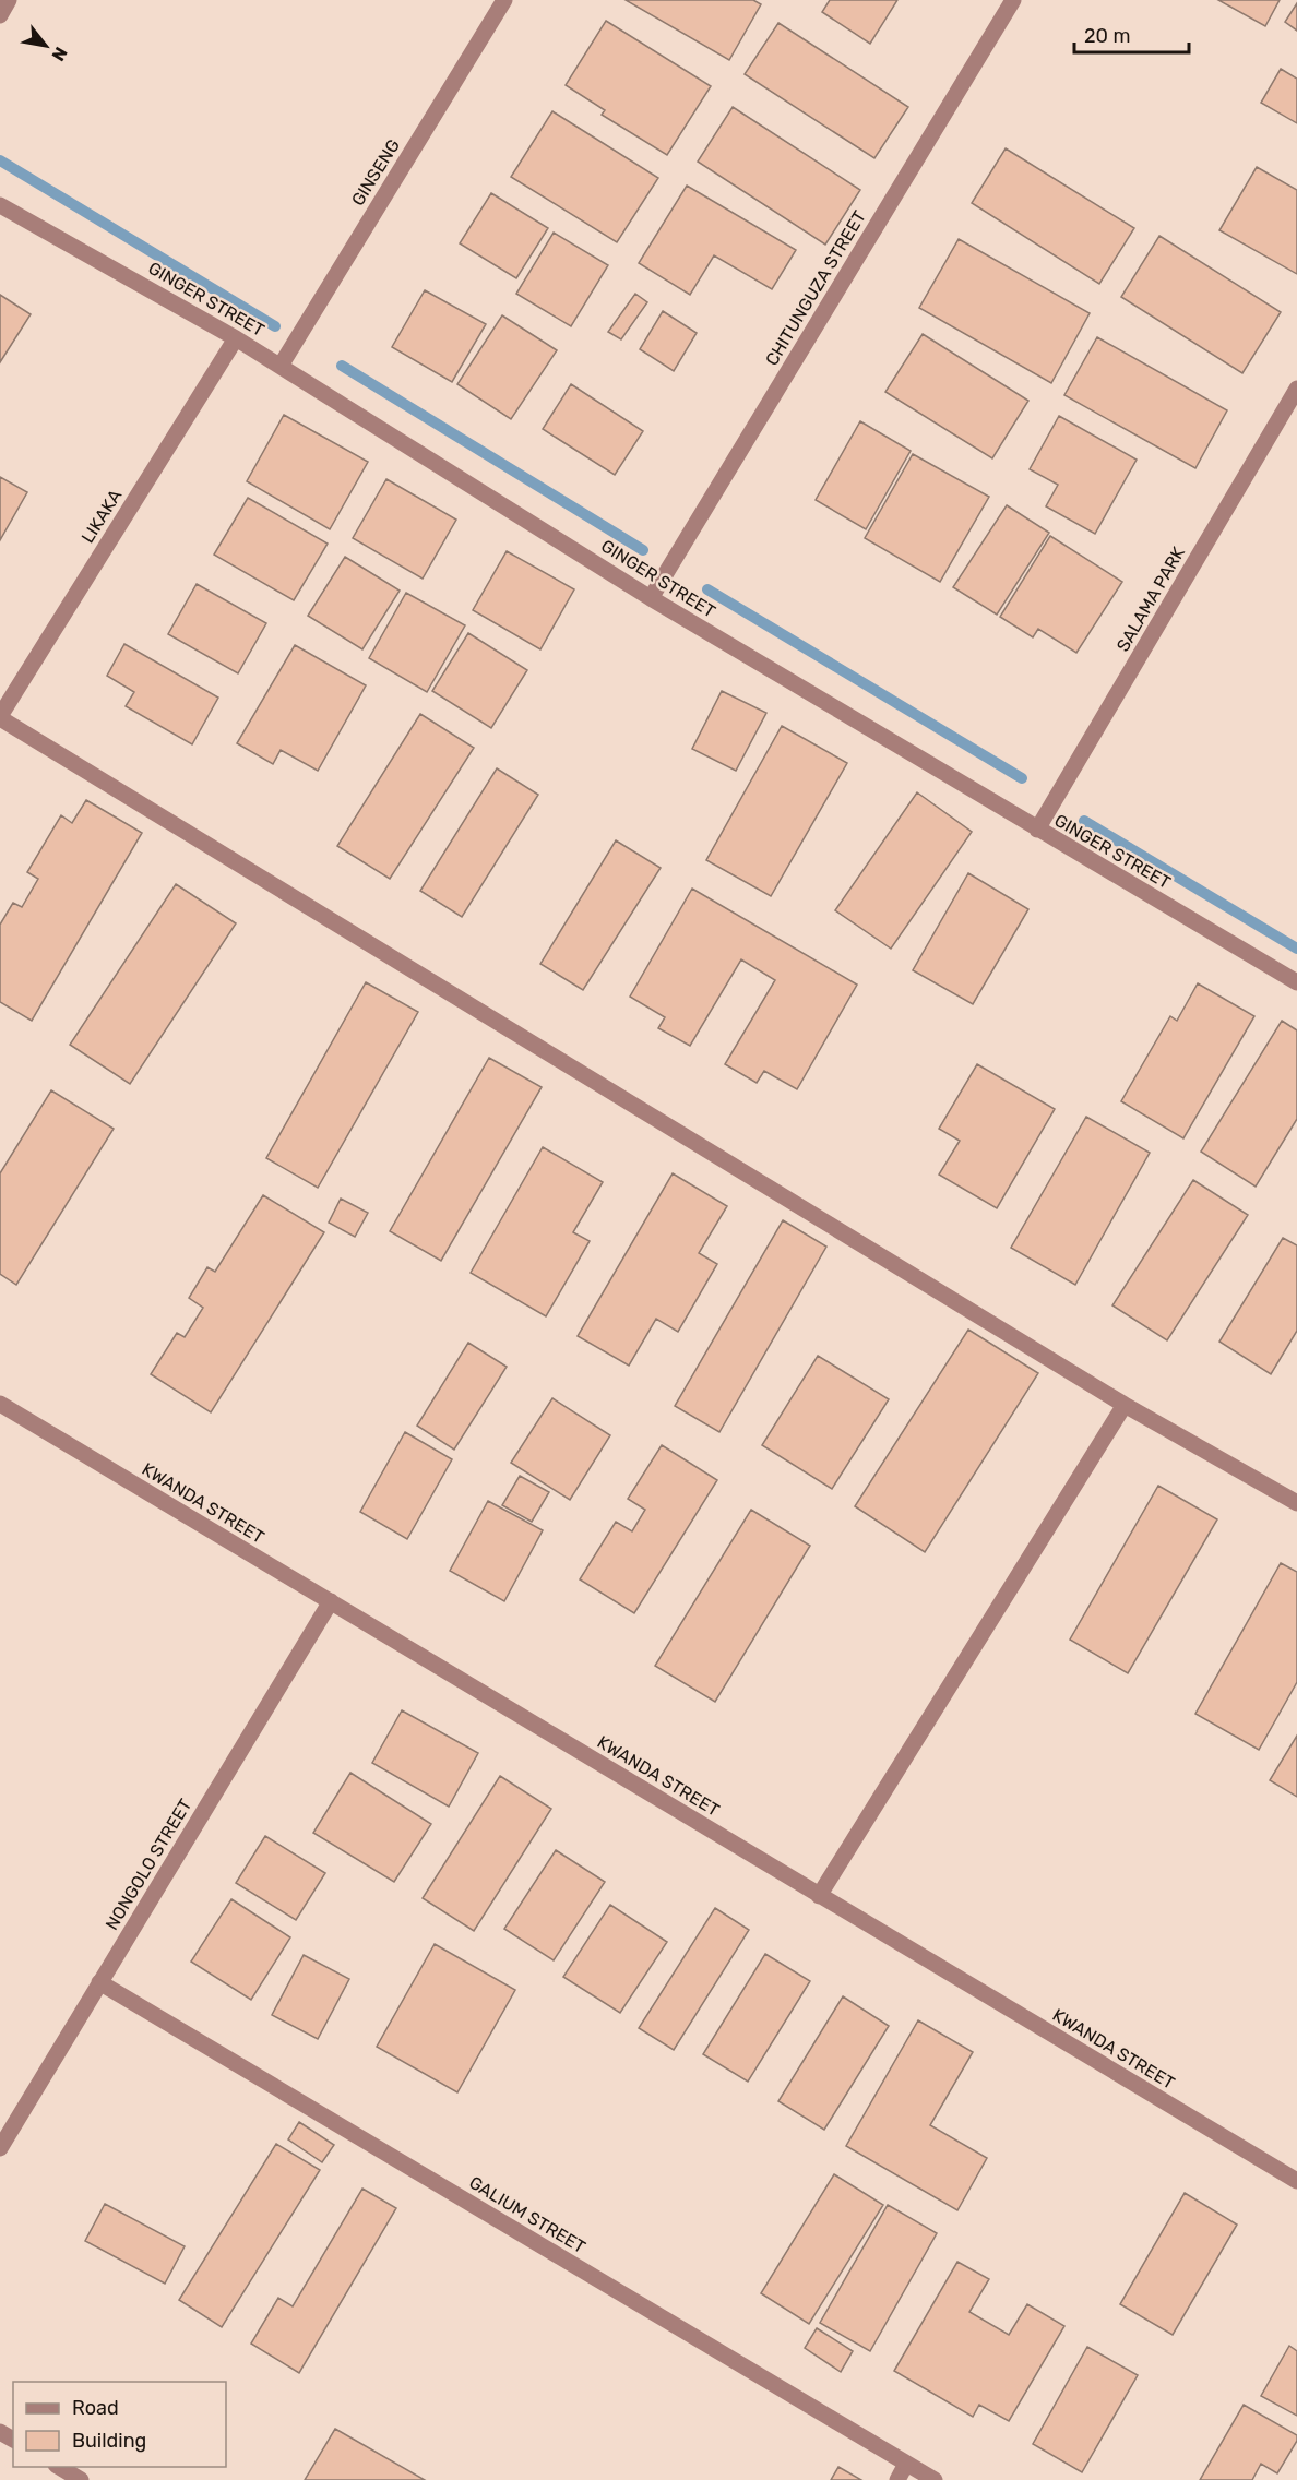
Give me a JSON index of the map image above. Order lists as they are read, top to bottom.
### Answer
{
  "streets": {
    "street": [
      "GINSENG",
      "CHITUNGUZA STREET",
      "GINGER STREET",
      "LIKAKA",
      "SALAMA PARK",
      "KWANDA STREET",
      "NONGOLO STREET",
      "GALIUM STREET"
    ]
  },
  "crossings": [
    ["GINSENG", "GINGER STREET"],
    ["CHITUNGUZA STREET", "GINGER STREET"],
    ["GINGER STREET", "LIKAKA"],
    ["GINGER STREET", "SALAMA PARK"],
    ["KWANDA STREET", "NONGOLO STREET"],
    ["NONGOLO STREET", "GALIUM STREET"]
  ],
  "legend": ["Road", "Building"],
  "scale_bar": "20 m",
  "north": "bottom right"
}
